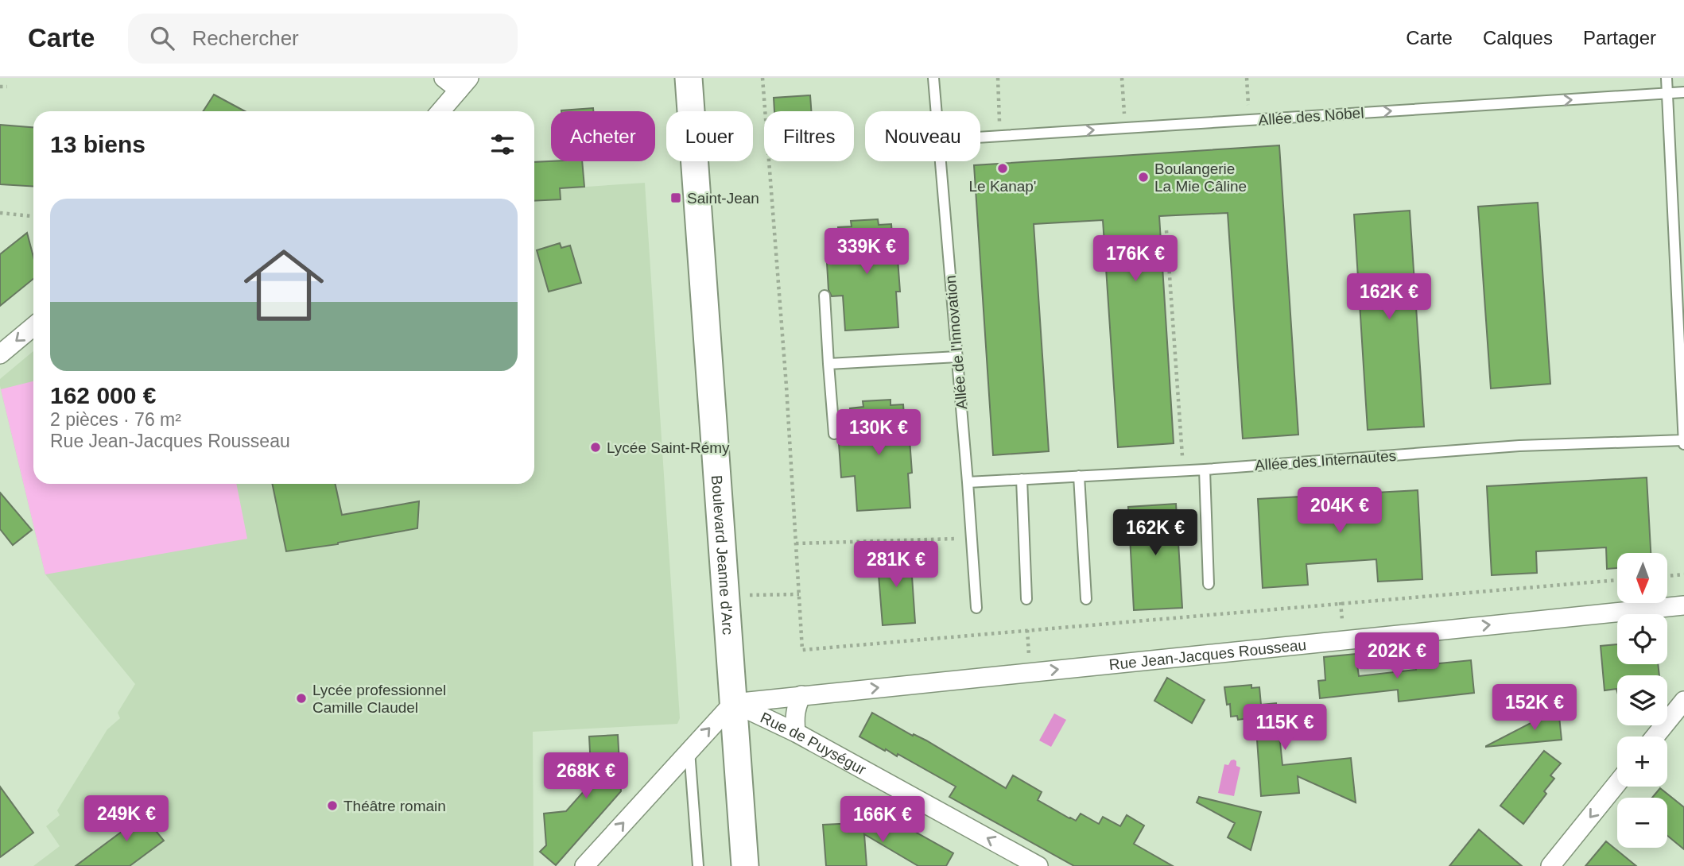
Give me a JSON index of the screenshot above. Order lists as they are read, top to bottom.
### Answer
{
  "streets": {
    "street": ["Boulevard Jeanne d'Arc", "Rue Jean-Jacques Rousseau", "Rue de Puységur"],
    "lane": ["Allée des Nobel", "Allée de l'Innovation", "Allée des Internautes"]
  },
  "crossings": [
    ["Allée de l'Innovation", "Allée des Internautes"],
    ["Boulevard Jeanne d'Arc", "Rue Jean-Jacques Rousseau"],
    ["Boulevard Jeanne d'Arc", "Rue de Puységur"],
    ["Rue Jean-Jacques Rousseau", "Rue de Puységur"]
  ],
  "one_way": ["Allée des Nobel", "Rue Jean-Jacques Rousseau", "Rue de Puységur"],
  "places": {
    "other": [
      "Le Kanap'",
      "Boulangerie La Mie Câline",
      "Lycée Saint-Rémy",
      "Lycée professionnel Camille Claudel",
      "Théâtre romain"
    ],
    "transit": ["Saint-Jean"]
  },
  "north": "bottom",
  "page": {
    "header": "Carte",
    "search": "Rechercher",
    "nav": ["Carte", "Calques", "Partager"],
    "chip": [
      "Acheter",
      "Louer",
      "Filtres",
      "Nouveau"
    ],
    "heading": "13 biens",
    "list": [
      {
        "name": "162 000 €",
        "note": "2 pièces · 76 m² · Rue Jean-Jacques Rousseau"
      }
    ],
    "price": [
      "339K €",
      "176K €",
      "162K €",
      "130K €",
      "204K €",
      "162K €",
      "281K €",
      "202K €",
      "152K €",
      "115K €",
      "268K €",
      "249K €",
      "166K €"
    ],
    "map_buttons": ["+", "−"]
  }
}
